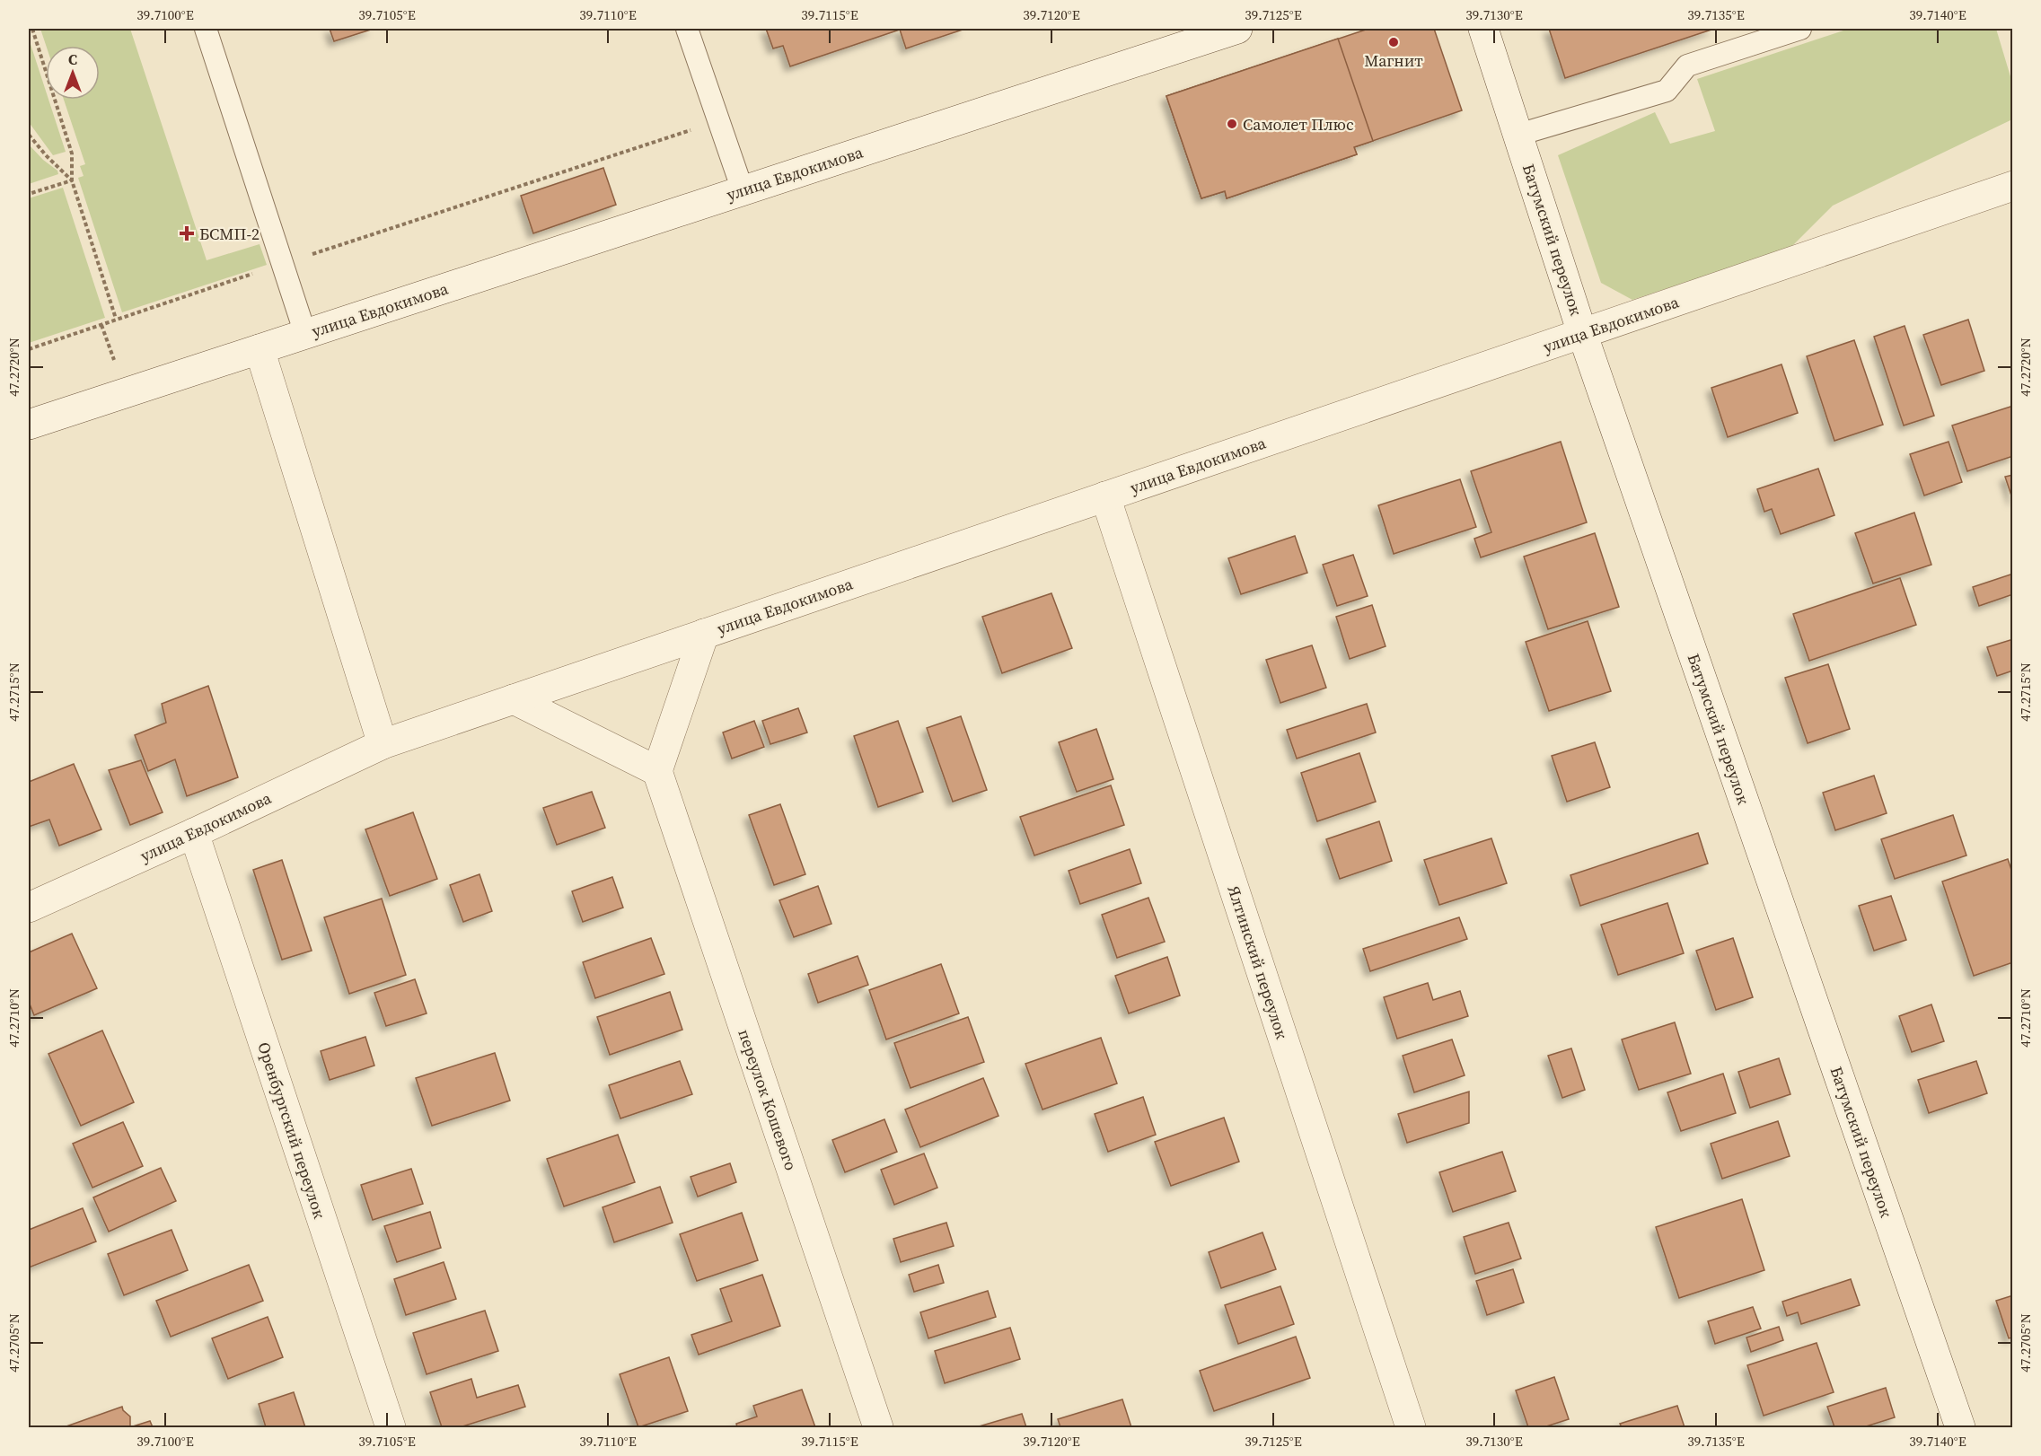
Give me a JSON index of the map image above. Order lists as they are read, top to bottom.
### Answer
{
  "streets": {
    "street": [
      "улица Евдокимова",
      "Батумский переулок",
      "Ялтинский переулок",
      "переулок Кошевого",
      "Оренбургский переулок"
    ]
  },
  "crossings": [
    ["улица Евдокимова", "Батумский переулок"],
    ["улица Евдокимова", "Ялтинский переулок"],
    ["улица Евдокимова", "Оренбургский переулок"]
  ],
  "places": {
    "other": ["Магнит", "Самолет Плюс"],
    "health": ["БСМП-2"]
  },
  "north": "top",
  "coordinates": [
    "39.7100°E",
    "39.7105°E",
    "39.7110°E",
    "39.7115°E",
    "39.7120°E",
    "39.7125°E",
    "39.7130°E",
    "39.7135°E",
    "39.7140°E",
    "47.2720°N",
    "47.2715°N",
    "47.2710°N",
    "47.2705°N"
  ]
}
